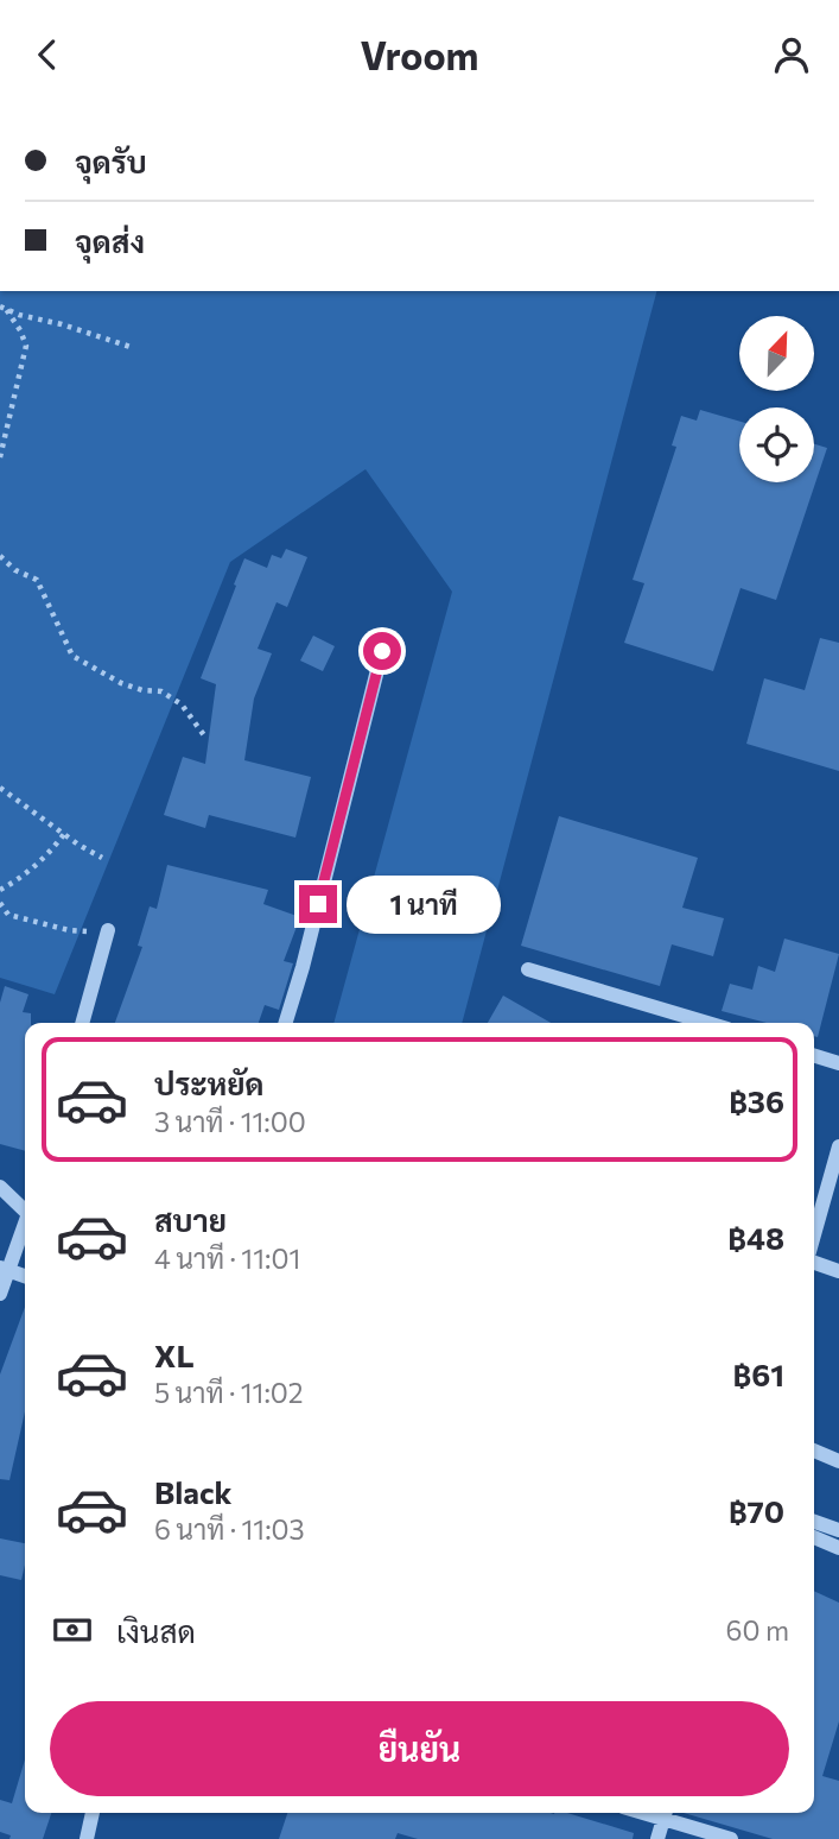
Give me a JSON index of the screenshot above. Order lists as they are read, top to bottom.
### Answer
{
  "north": "top right",
  "page": {
    "header": "Vroom",
    "banner": ["จุดรับ", "จุดส่ง"],
    "bubble": "1 นาที",
    "list": [
      {
        "name": "ประหยัด",
        "note": "3 นาที · 11:00",
        "value": "฿36"
      },
      {
        "name": "สบาย",
        "note": "4 นาที · 11:01",
        "value": "฿48"
      },
      {
        "name": "XL",
        "note": "5 นาที · 11:02",
        "value": "฿61"
      },
      {
        "name": "Black",
        "note": "6 นาที · 11:03",
        "value": "฿70"
      }
    ],
    "pay": ["เงินสด", "60 m"],
    "buttons": "ยืนยัน"
  }
}
